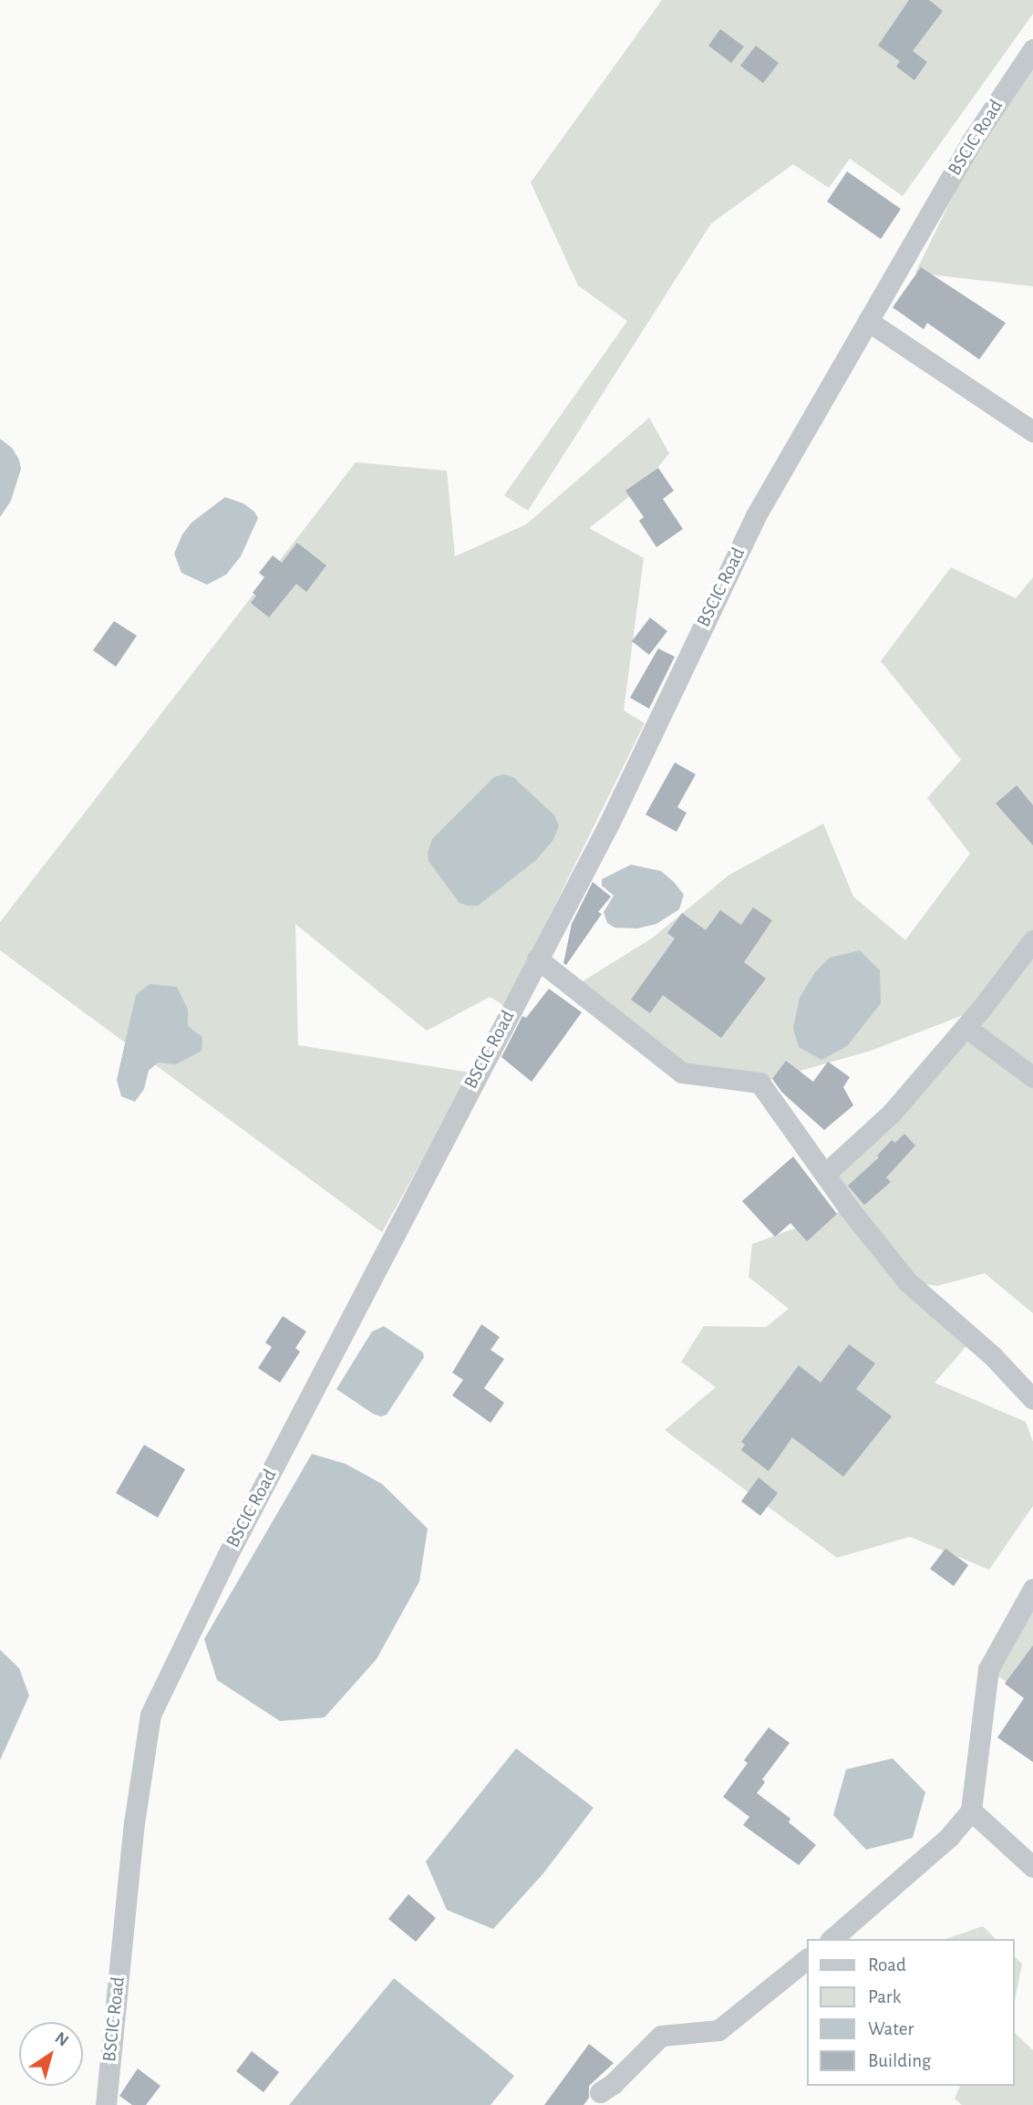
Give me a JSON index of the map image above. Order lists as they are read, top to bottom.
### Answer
{
  "streets": {
    "street": ["BSCIC Road"]
  },
  "legend": [
    "Road",
    "Park",
    "Water",
    "Building"
  ],
  "north": "top right"
}
